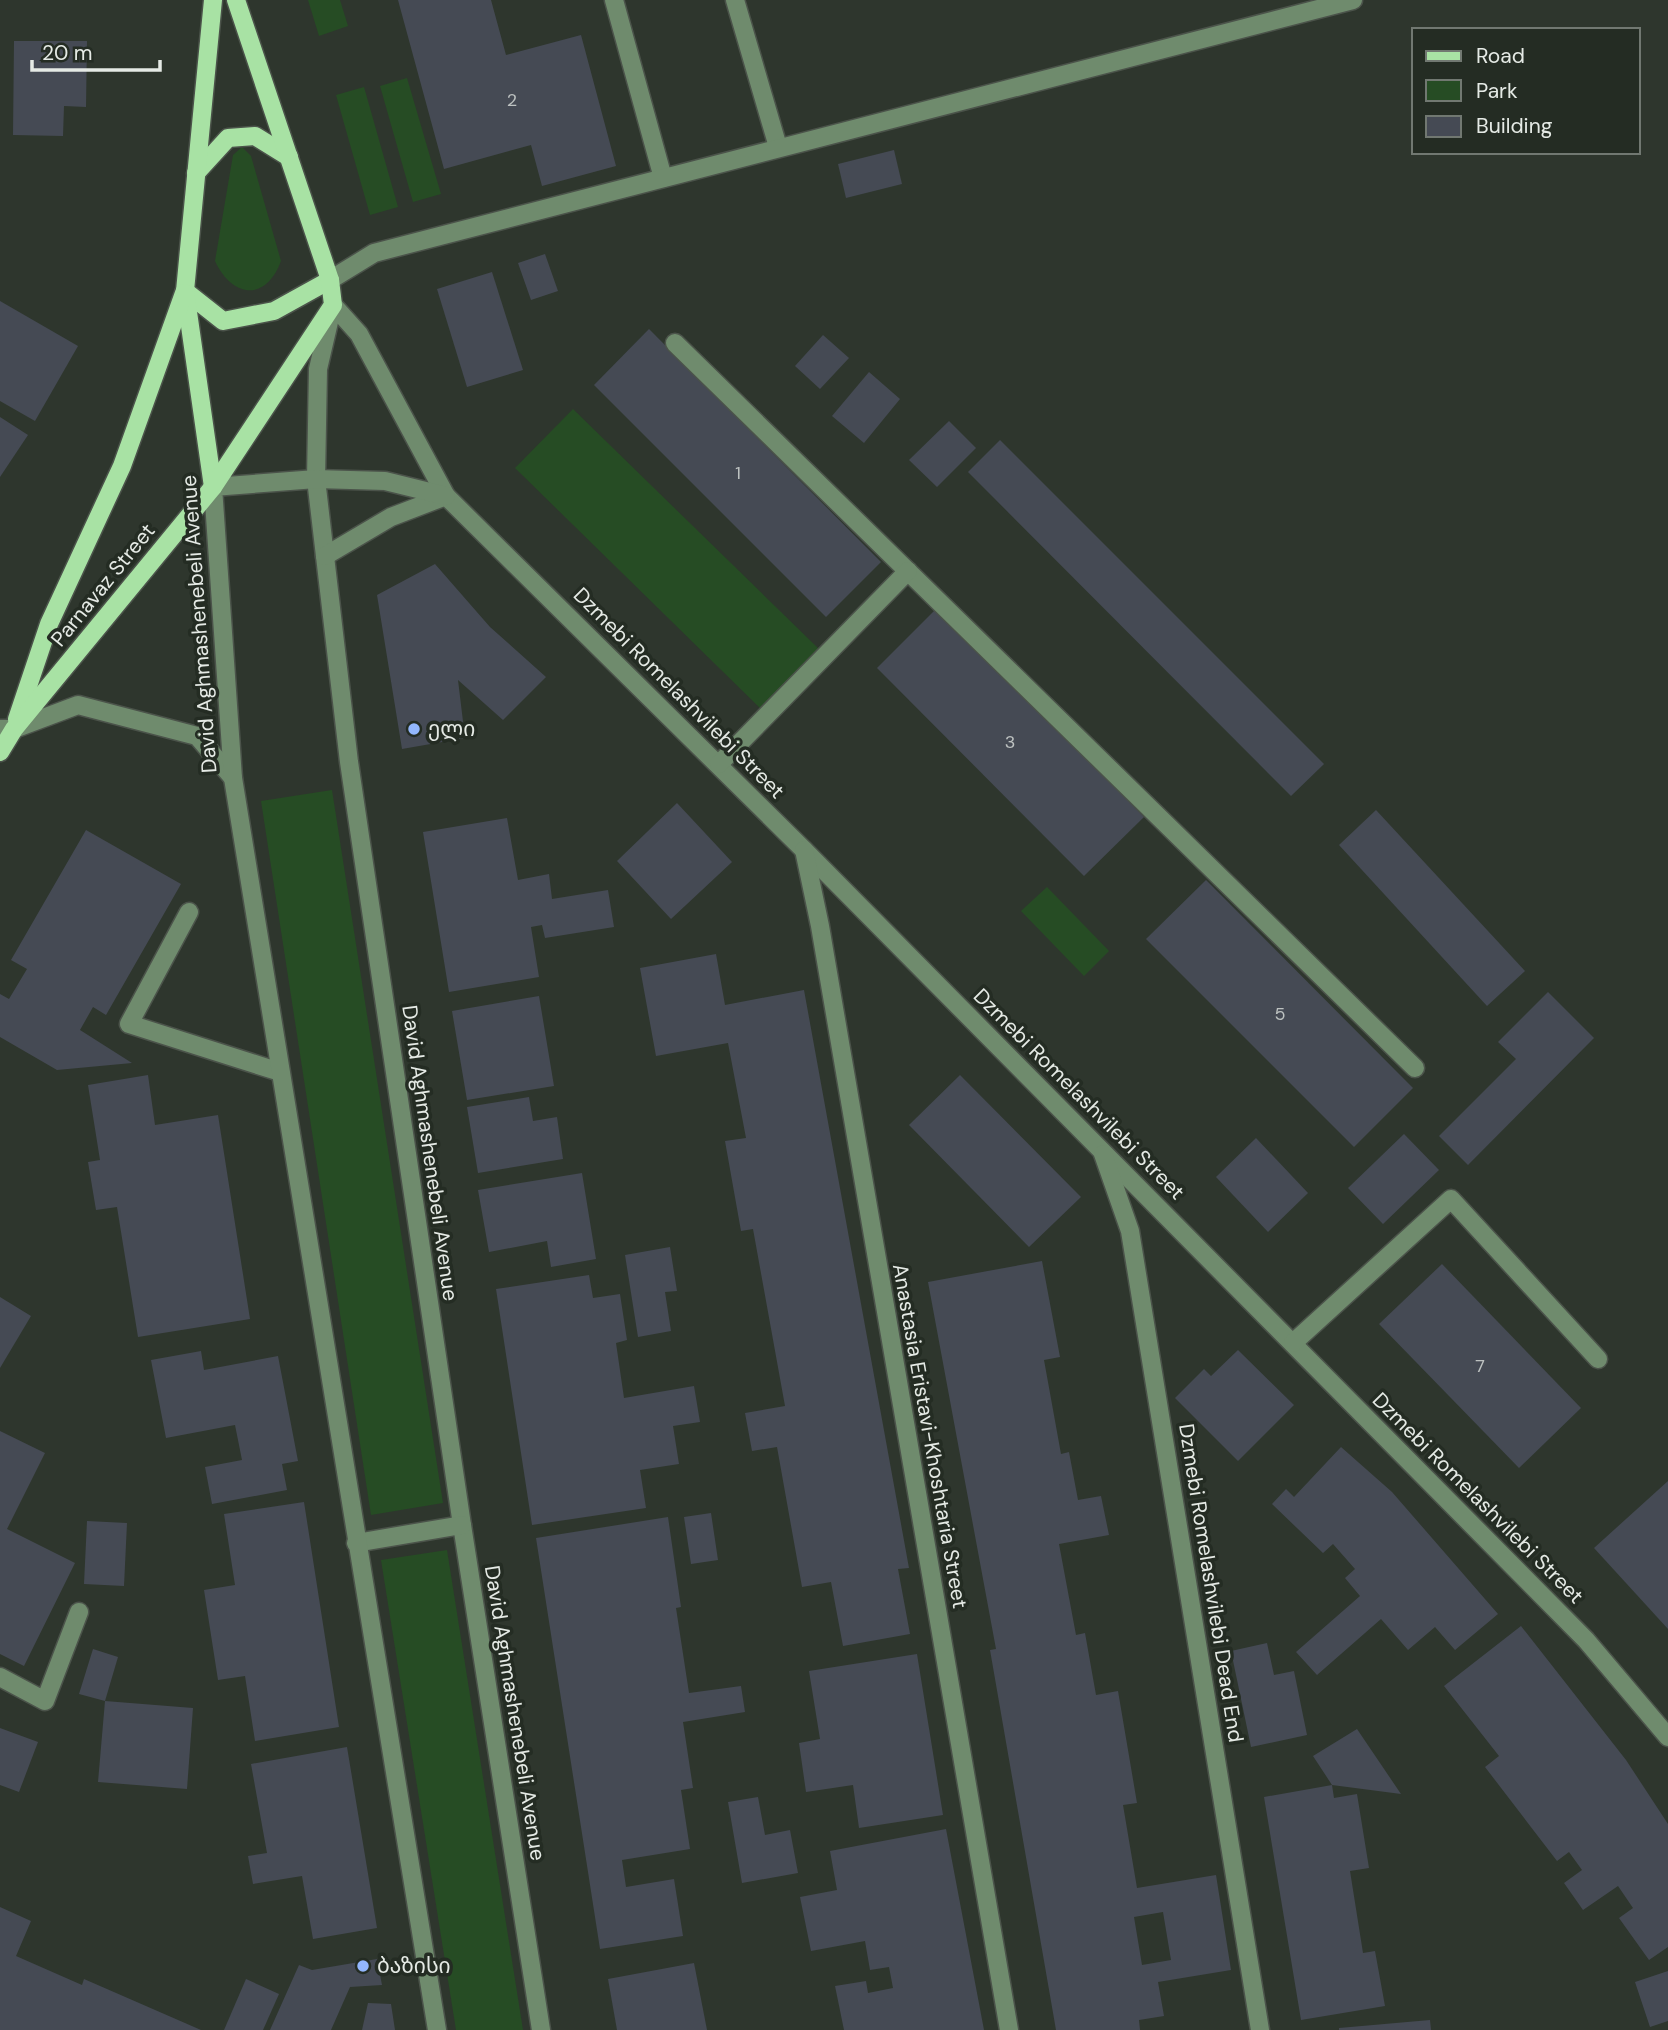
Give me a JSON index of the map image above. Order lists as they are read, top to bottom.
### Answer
{
  "streets": {
    "main road": ["Parnavaz Street", "David Aghmashenebeli Avenue"],
    "street": ["Dzmebi Romelashvilebi Street", "Anastasia Eristavi-Khoshtaria Street", "Dzmebi Romelashvilebi Dead End"]
  },
  "crossings": [
    ["Parnavaz Street", "David Aghmashenebeli Avenue"],
    ["Parnavaz Street", "Dzmebi Romelashvilebi Street"],
    ["David Aghmashenebeli Avenue", "Dzmebi Romelashvilebi Street"],
    ["Dzmebi Romelashvilebi Street", "Anastasia Eristavi-Khoshtaria Street"],
    ["Dzmebi Romelashvilebi Street", "Dzmebi Romelashvilebi Dead End"]
  ],
  "places": ["ელი", "ბაზისი"],
  "house_numbers": [
    "2",
    "1",
    "3",
    "5",
    "7"
  ],
  "legend": ["Road", "Park", "Building"],
  "scale_bar": "20 m"
}
